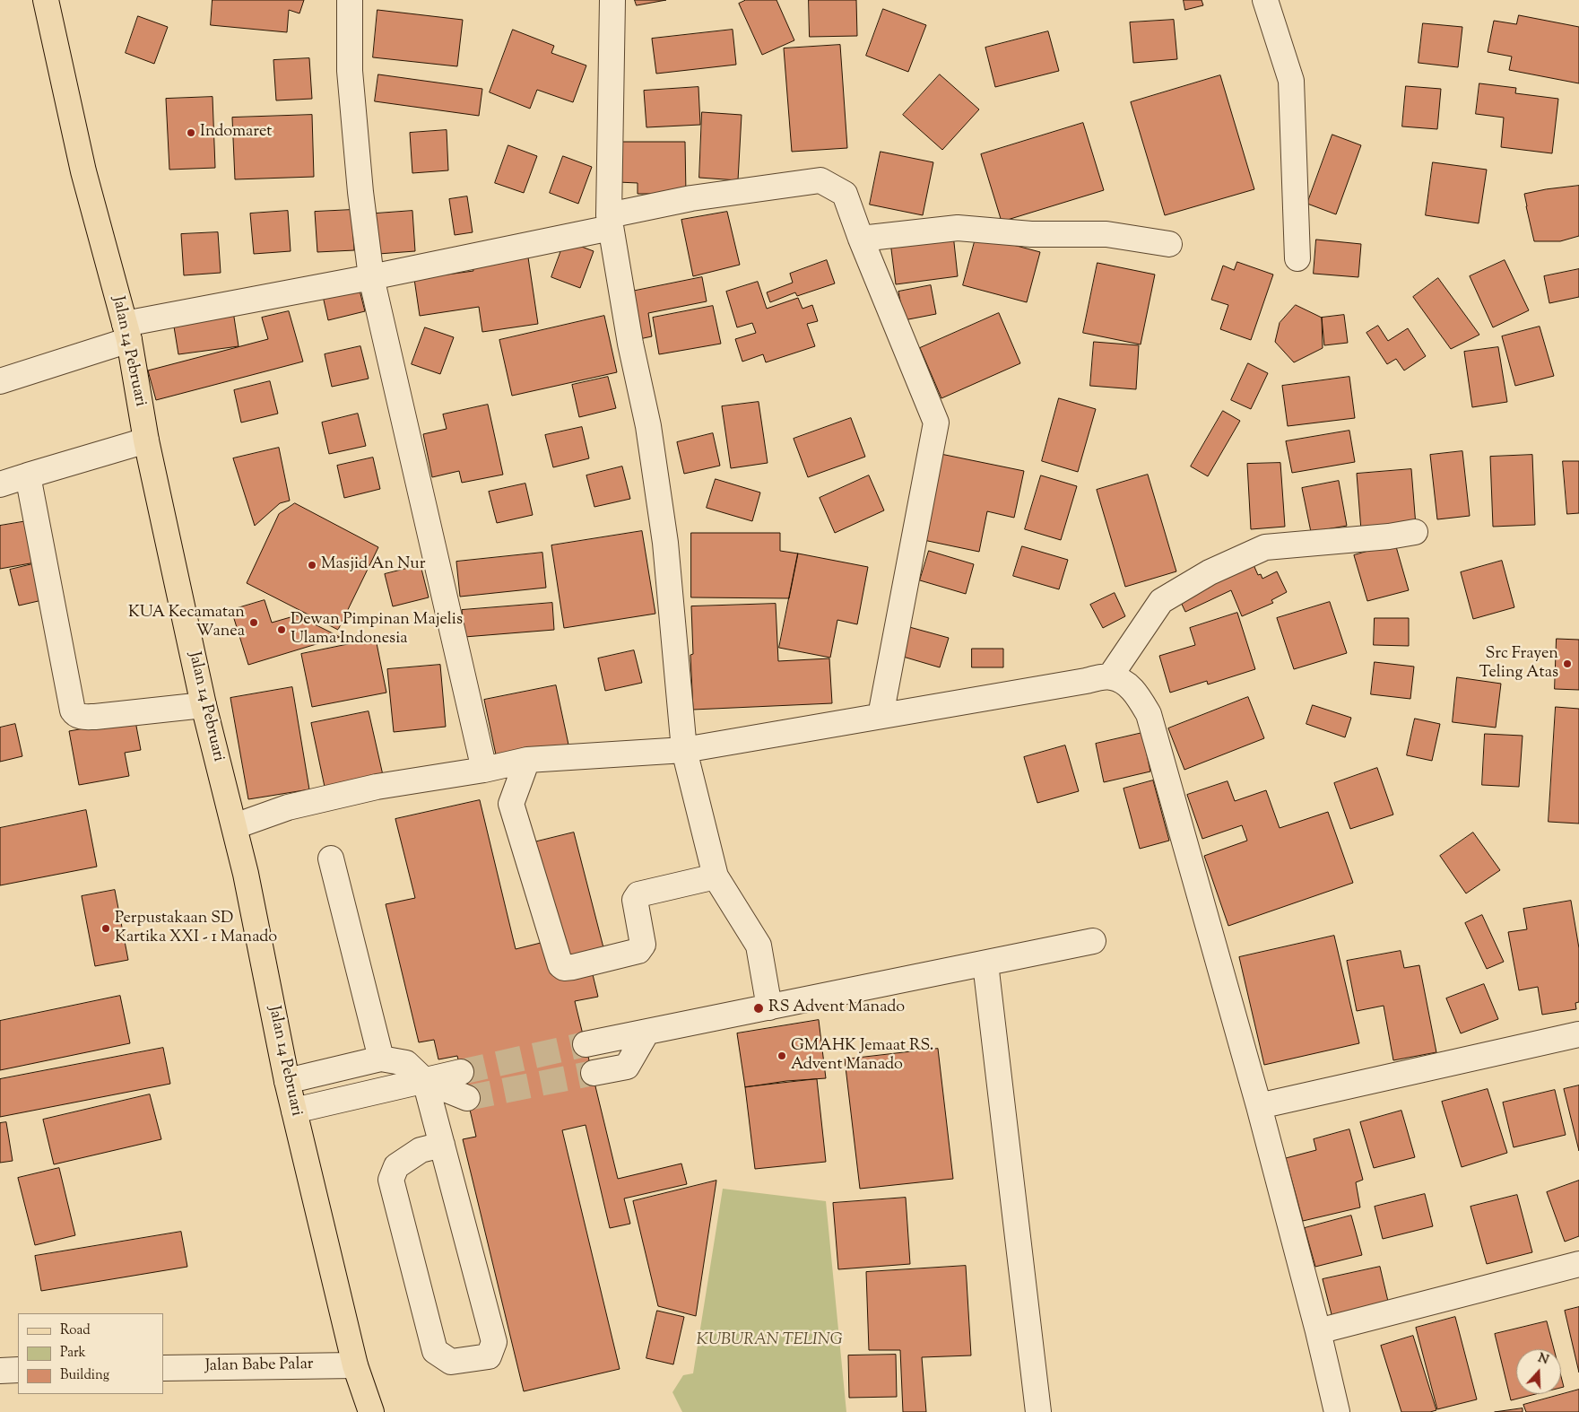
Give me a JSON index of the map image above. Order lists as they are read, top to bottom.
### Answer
{
  "streets": {
    "main road": ["Jalan 14 Pebruari"],
    "street": ["Jalan Babe Palar"]
  },
  "crossings": [
    ["Jalan 14 Pebruari", "Jalan Babe Palar"]
  ],
  "parks": ["KUBURAN TELING"],
  "places": [
    "Indomaret",
    "Masjid An Nur",
    "KUA Kecamatan Wanea",
    "Dewan Pimpinan Majelis Ulama Indonesia",
    "Src Frayen Teling Atas",
    "Perpustakaan SD Kartika XXI - 1 Manado",
    "RS Advent Manado",
    "GMAHK Jemaat RS. Advent Manado"
  ],
  "legend": ["Road", "Park", "Building"],
  "north": "top"
}
